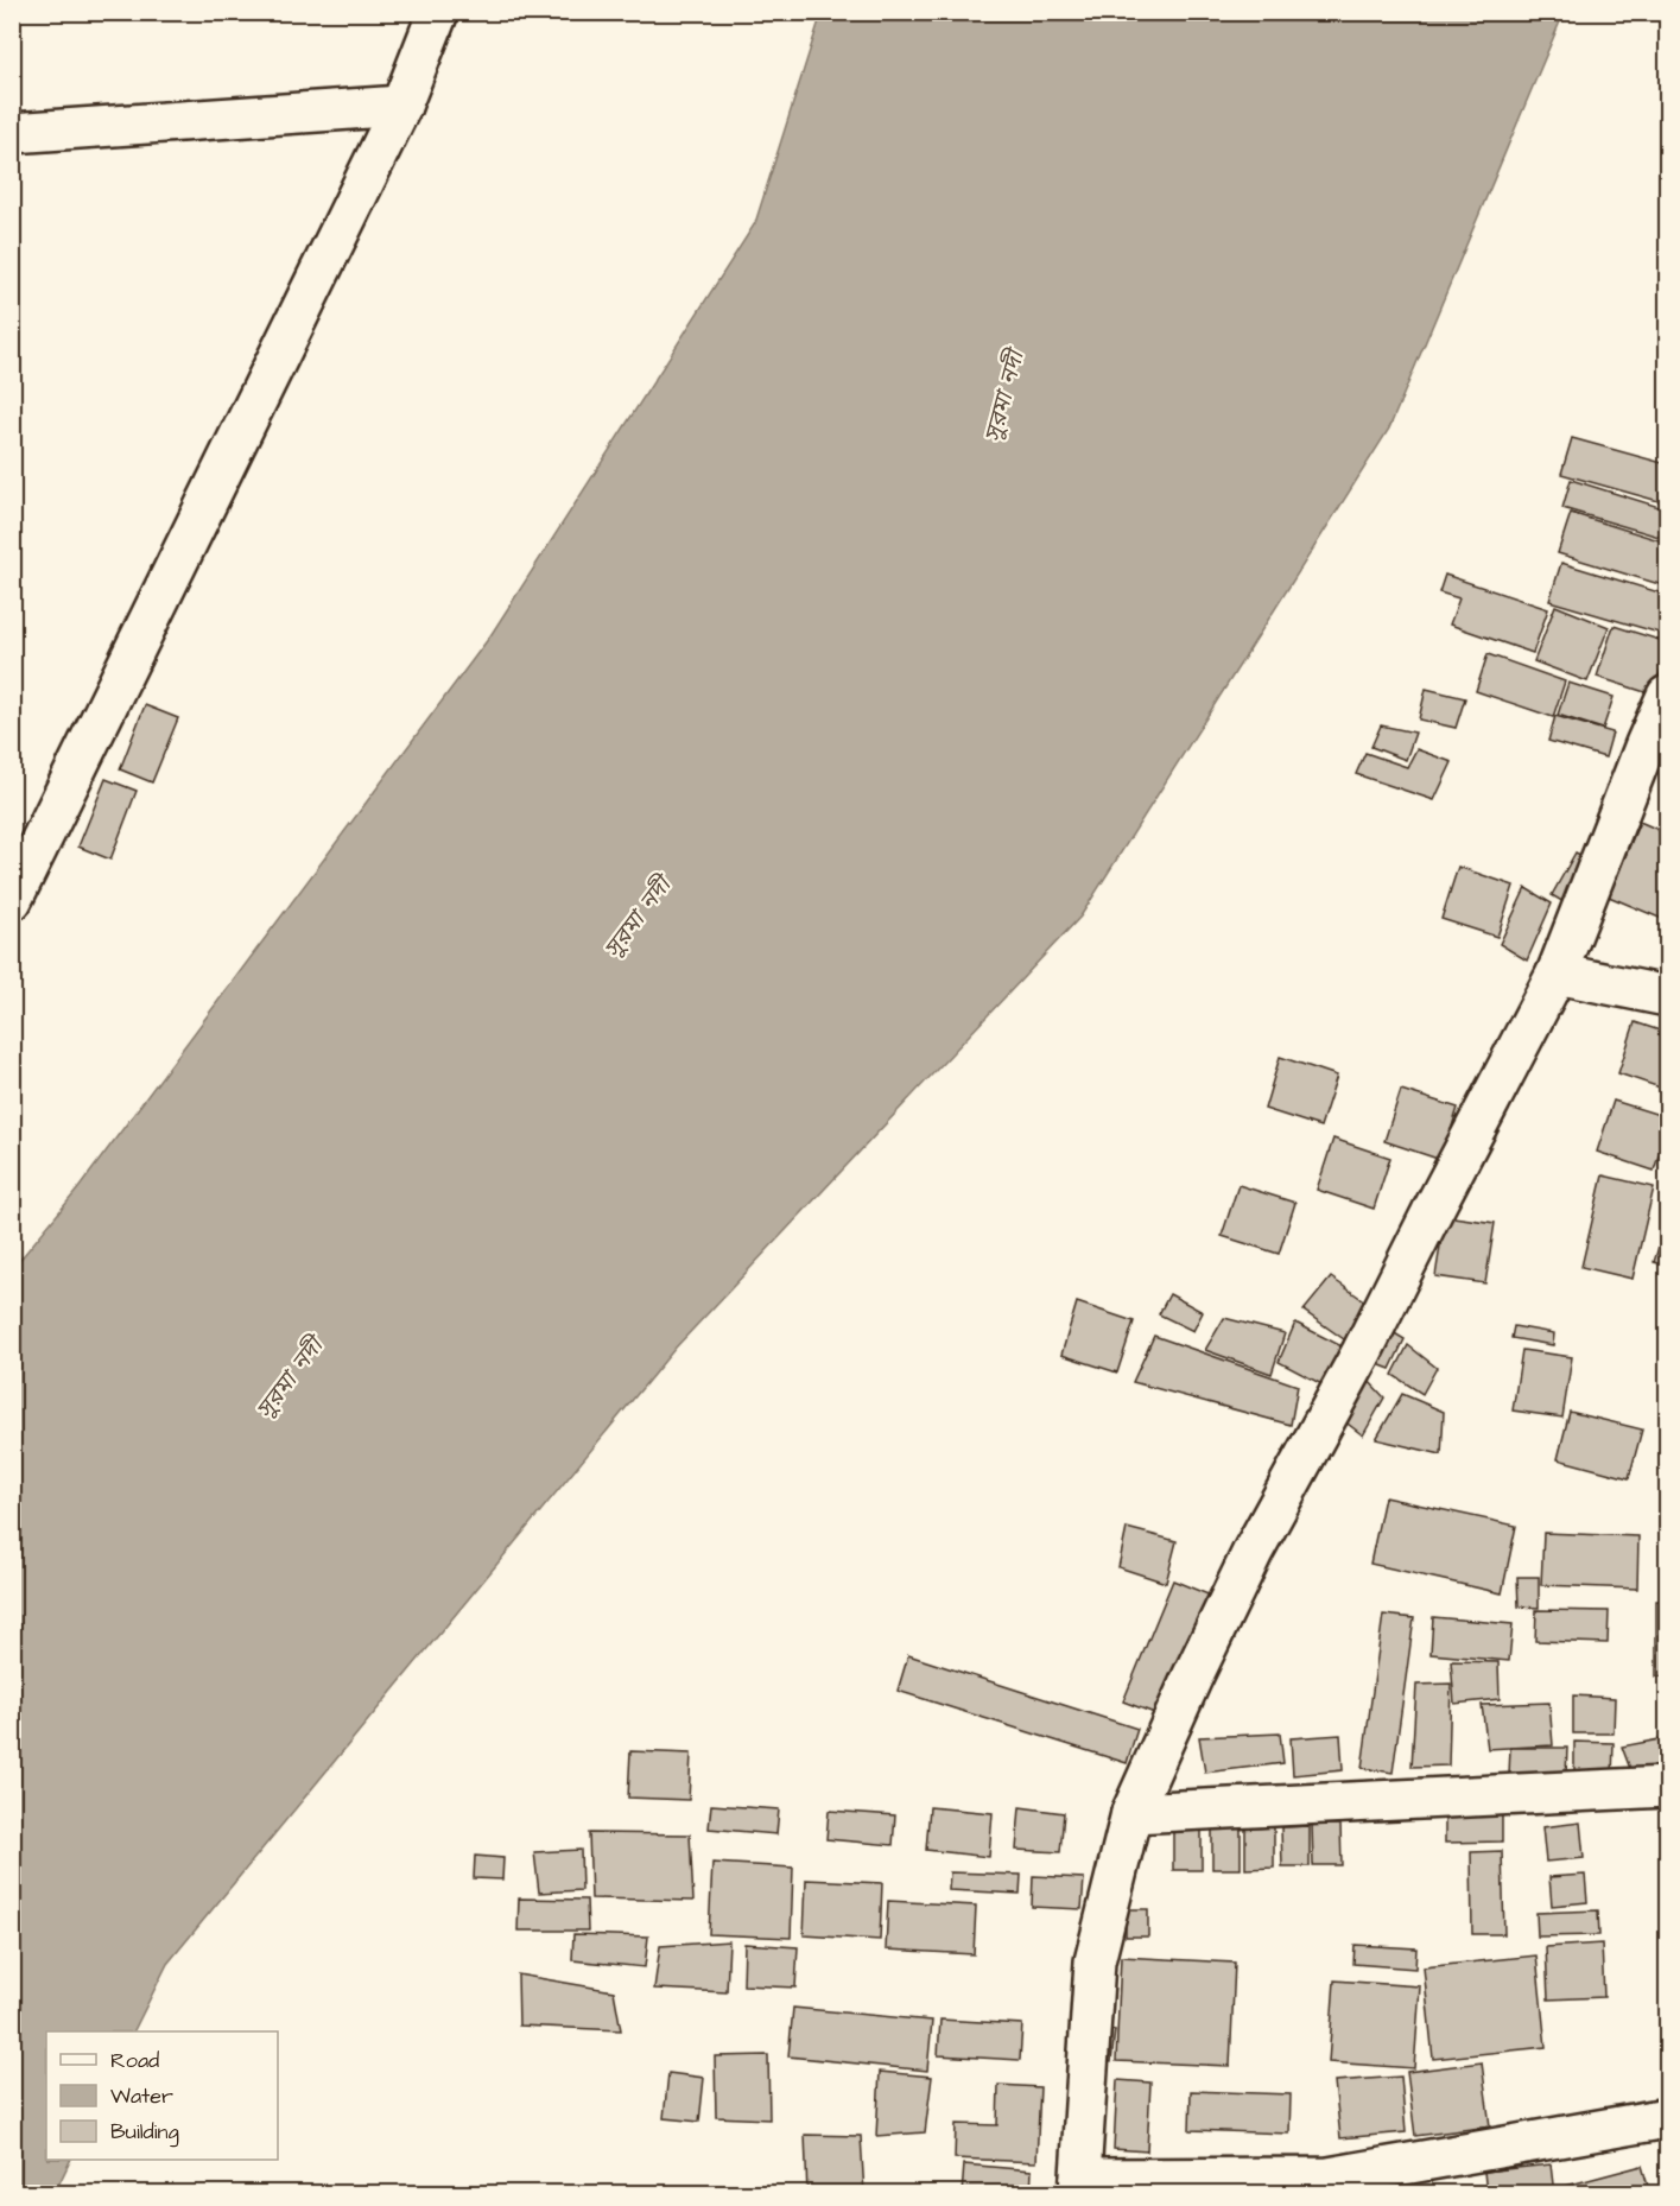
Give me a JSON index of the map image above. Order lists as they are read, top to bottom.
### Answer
{
  "water": ["সুরমা নদী"],
  "legend": ["Road", "Water", "Building"]
}
